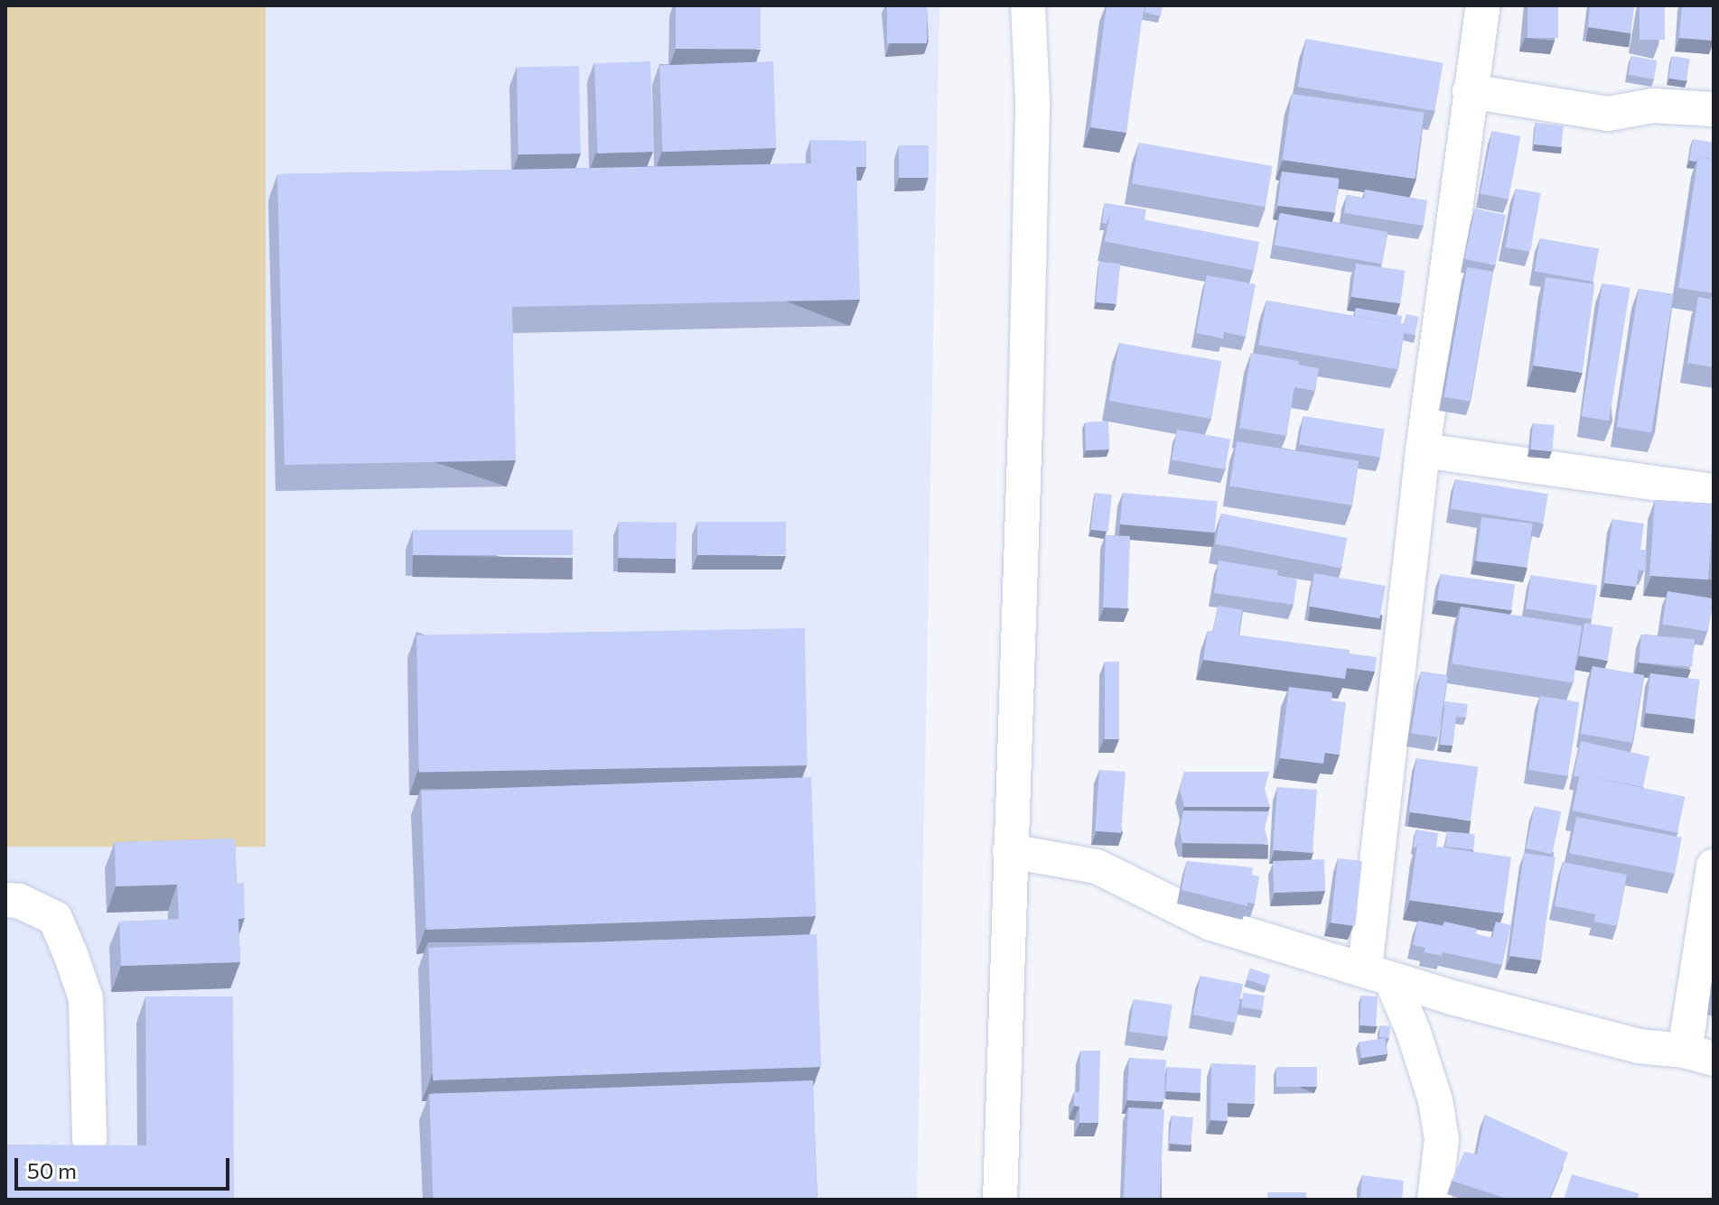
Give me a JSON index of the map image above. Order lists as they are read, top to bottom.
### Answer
{
  "scale_bar": "50 m"
}
